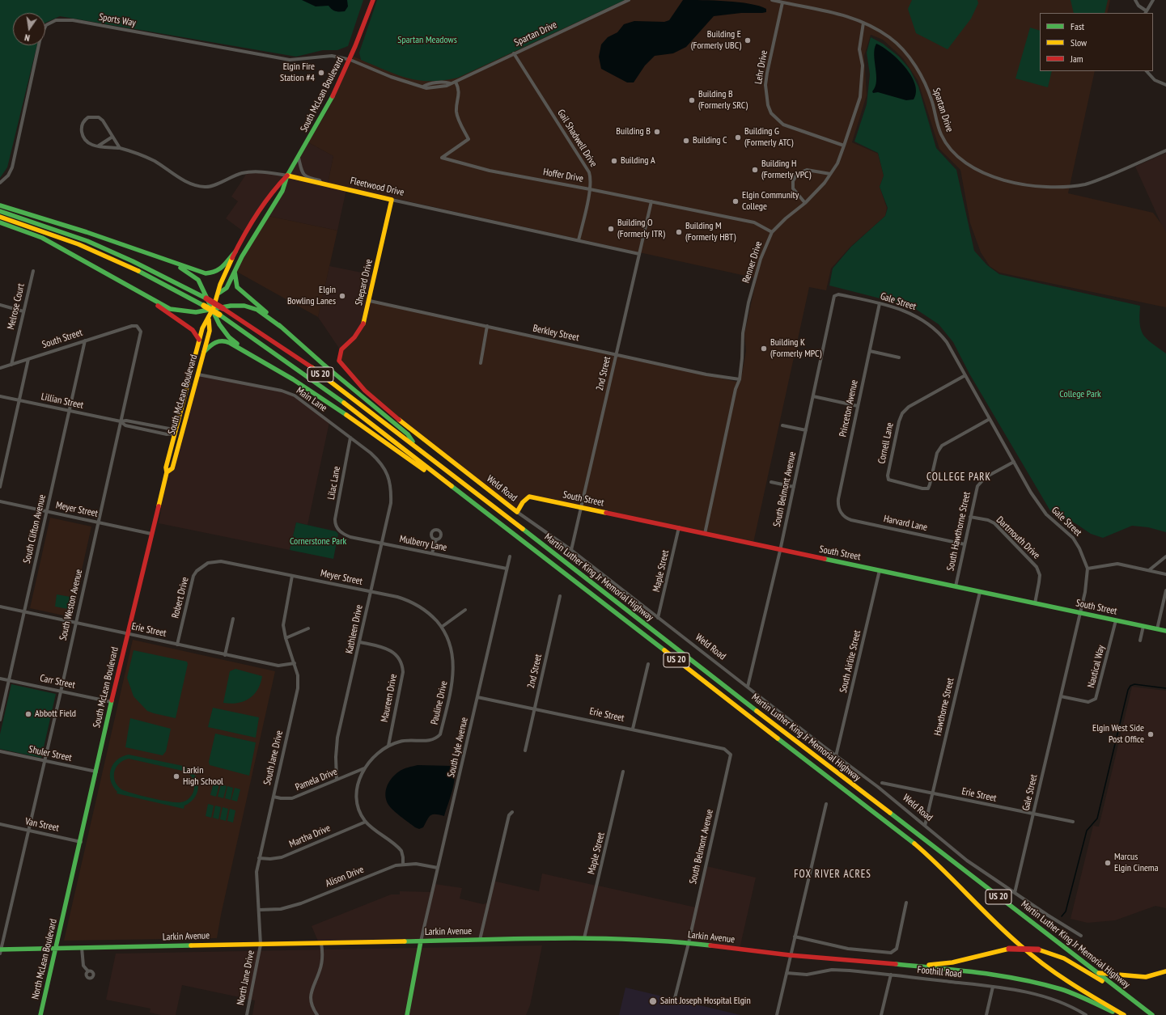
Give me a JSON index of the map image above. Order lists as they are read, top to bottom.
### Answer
{
  "streets": {
    "main road": [
      "South McLean Boulevard",
      "Fleetwood Drive",
      "Shepard Drive",
      "South Street",
      "US 20",
      "Weld Road",
      "Martin Luther King Jr Memorial Highway",
      "Larkin Avenue",
      "North McLean Boulevard"
    ],
    "street": [
      "Sports Way",
      "Spartan Drive",
      "Lehr Drive",
      "Gail Shadwell Drive",
      "Hoffer Drive",
      "Renner Drive",
      "Gale Street",
      "Melrose Court",
      "Berkley Street",
      "2nd Street",
      "Main Lane",
      "Lillian Street",
      "Princeton Avenue",
      "Cornell Lane",
      "Lilac Lane",
      "South Belmont Avenue",
      "Meyer Street",
      "Harvard Lane",
      "South Clifton Avenue",
      "South Hawthorne Street",
      "Dartmouth Drive",
      "Mulberry Lane",
      "Maple Street",
      "Robert Drive",
      "South Weston Avenue",
      "Kathleen Drive",
      "Erie Street",
      "South Airlite Street",
      "Nautical Way",
      "Carr Street",
      "Maureen Drive",
      "Pauline Drive",
      "Hawthorne Street",
      "South Lyle Avenue",
      "Shuler Street",
      "South Jane Drive",
      "Pamela Drive",
      "Van Street",
      "Martha Drive",
      "Alison Drive",
      "Foothill Road",
      "North Jane Drive"
    ]
  },
  "crossings": [
    ["Sports Way", "Spartan Drive"],
    ["Sports Way", "South McLean Boulevard"],
    ["Spartan Drive", "Lehr Drive"],
    ["Spartan Drive", "South McLean Boulevard"],
    ["Spartan Drive", "Gail Shadwell Drive"],
    ["Spartan Drive", "Hoffer Drive"],
    ["Spartan Drive", "Renner Drive"],
    ["Lehr Drive", "Renner Drive"],
    ["South McLean Boulevard", "Fleetwood Drive"],
    ["South McLean Boulevard", "Main Lane"],
    ["South McLean Boulevard", "Lillian Street"],
    ["South McLean Boulevard", "Meyer Street"],
    ["South McLean Boulevard", "Erie Street"],
    ["South McLean Boulevard", "Carr Street"],
    ["South McLean Boulevard", "Shuler Street"],
    ["South McLean Boulevard", "Van Street"],
    ["South McLean Boulevard", "North McLean Boulevard"],
    ["Gail Shadwell Drive", "Hoffer Drive"],
    ["Gail Shadwell Drive", "Fleetwood Drive"],
    ["Hoffer Drive", "Renner Drive"],
    ["Hoffer Drive", "2nd Street"],
    ["Fleetwood Drive", "Shepard Drive"],
    ["Fleetwood Drive", "2nd Street"],
    ["Renner Drive", "Berkley Street"],
    ["Renner Drive", "South Street"],
    ["Shepard Drive", "Berkley Street"],
    ["Shepard Drive", "Weld Road"],
    ["Gale Street", "South Street"],
    ["Gale Street", "Princeton Avenue"],
    ["Gale Street", "Cornell Lane"],
    ["Gale Street", "Weld Road"],
    ["Gale Street", "South Belmont Avenue"],
    ["Gale Street", "South Hawthorne Street"],
    ["Gale Street", "Erie Street"],
    ["Gale Street", "Nautical Way"],
    ["Melrose Court", "South Street"],
    ["Berkley Street", "2nd Street"],
    ["South Street", "2nd Street"],
    ["South Street", "Weld Road"],
    ["South Street", "South Belmont Avenue"],
    ["South Street", "South Clifton Avenue"],
    ["South Street", "South Hawthorne Street"],
    ["South Street", "Dartmouth Drive"],
    ["South Street", "Maple Street"],
    ["South Street", "South Weston Avenue"],
    ["South Street", "South Airlite Street"],
    ["South Street", "Nautical Way"],
    ["South Street", "Hawthorne Street"],
    ["2nd Street", "Weld Road"],
    ["2nd Street", "Erie Street"],
    ["Main Lane", "Lilac Lane"],
    ["Main Lane", "Kathleen Drive"],
    ["Lillian Street", "South Clifton Avenue"],
    ["Lillian Street", "South Weston Avenue"],
    ["Princeton Avenue", "Harvard Lane"],
    ["Lilac Lane", "Mulberry Lane"],
    ["Weld Road", "South Belmont Avenue"],
    ["Weld Road", "Maple Street"],
    ["Weld Road", "South Airlite Street"],
    ["Weld Road", "Hawthorne Street"],
    ["South Belmont Avenue", "Erie Street"],
    ["South Belmont Avenue", "Larkin Avenue"],
    ["Meyer Street", "South Clifton Avenue"],
    ["Meyer Street", "Robert Drive"],
    ["Meyer Street", "South Weston Avenue"],
    ["Meyer Street", "Kathleen Drive"],
    ["Meyer Street", "Pauline Drive"],
    ["Meyer Street", "South Jane Drive"],
    ["Harvard Lane", "South Hawthorne Street"],
    ["South Clifton Avenue", "Erie Street"],
    ["South Clifton Avenue", "Carr Street"],
    ["South Hawthorne Street", "Dartmouth Drive"],
    ["Mulberry Lane", "Kathleen Drive"],
    ["Mulberry Lane", "South Lyle Avenue"],
    ["Maple Street", "Larkin Avenue"],
    ["Robert Drive", "Erie Street"],
    ["South Weston Avenue", "Erie Street"],
    ["South Weston Avenue", "Carr Street"],
    ["South Weston Avenue", "Shuler Street"],
    ["South Weston Avenue", "Van Street"],
    ["South Weston Avenue", "Larkin Avenue"],
    ["Kathleen Drive", "Maureen Drive"],
    ["Kathleen Drive", "Pamela Drive"],
    ["Erie Street", "Hawthorne Street"],
    ["Erie Street", "South Lyle Avenue"],
    ["Erie Street", "South Jane Drive"],
    ["Maureen Drive", "Pauline Drive"],
    ["Pauline Drive", "Pamela Drive"],
    ["Pauline Drive", "Martha Drive"],
    ["Pauline Drive", "Alison Drive"],
    ["South Lyle Avenue", "Alison Drive"],
    ["South Lyle Avenue", "Larkin Avenue"],
    ["South Jane Drive", "Pamela Drive"],
    ["South Jane Drive", "Martha Drive"],
    ["South Jane Drive", "Alison Drive"],
    ["South Jane Drive", "Larkin Avenue"],
    ["South Jane Drive", "North Jane Drive"],
    ["Larkin Avenue", "North McLean Boulevard"],
    ["Larkin Avenue", "North Jane Drive"]
  ],
  "districts": ["COLLEGE PARK", "FOX RIVER ACRES"],
  "parks": ["Spartan Meadows", "College Park", "Cornerstone Park"],
  "places": [
    "Building E (Formerly UBC)",
    "Elgin Fire Station #4",
    "Building B (Formerly SRC)",
    "Building B",
    "Building G (Formerly ATC)",
    "Building C",
    "Building A",
    "Building H (Formerly VPC)",
    "Elgin Community College",
    "Building O (Formerly ITR)",
    "Building M (Formerly HBT)",
    "Elgin Bowling Lanes",
    "Building K (Formerly MPC)",
    "Abbott Field",
    "Elgin West Side Post Office",
    "Larkin High School",
    "Marcus Elgin Cinema",
    "Saint Joseph Hospital Elgin"
  ],
  "legend": ["Fast", "Slow", "Jam"],
  "north": "bottom"
}
